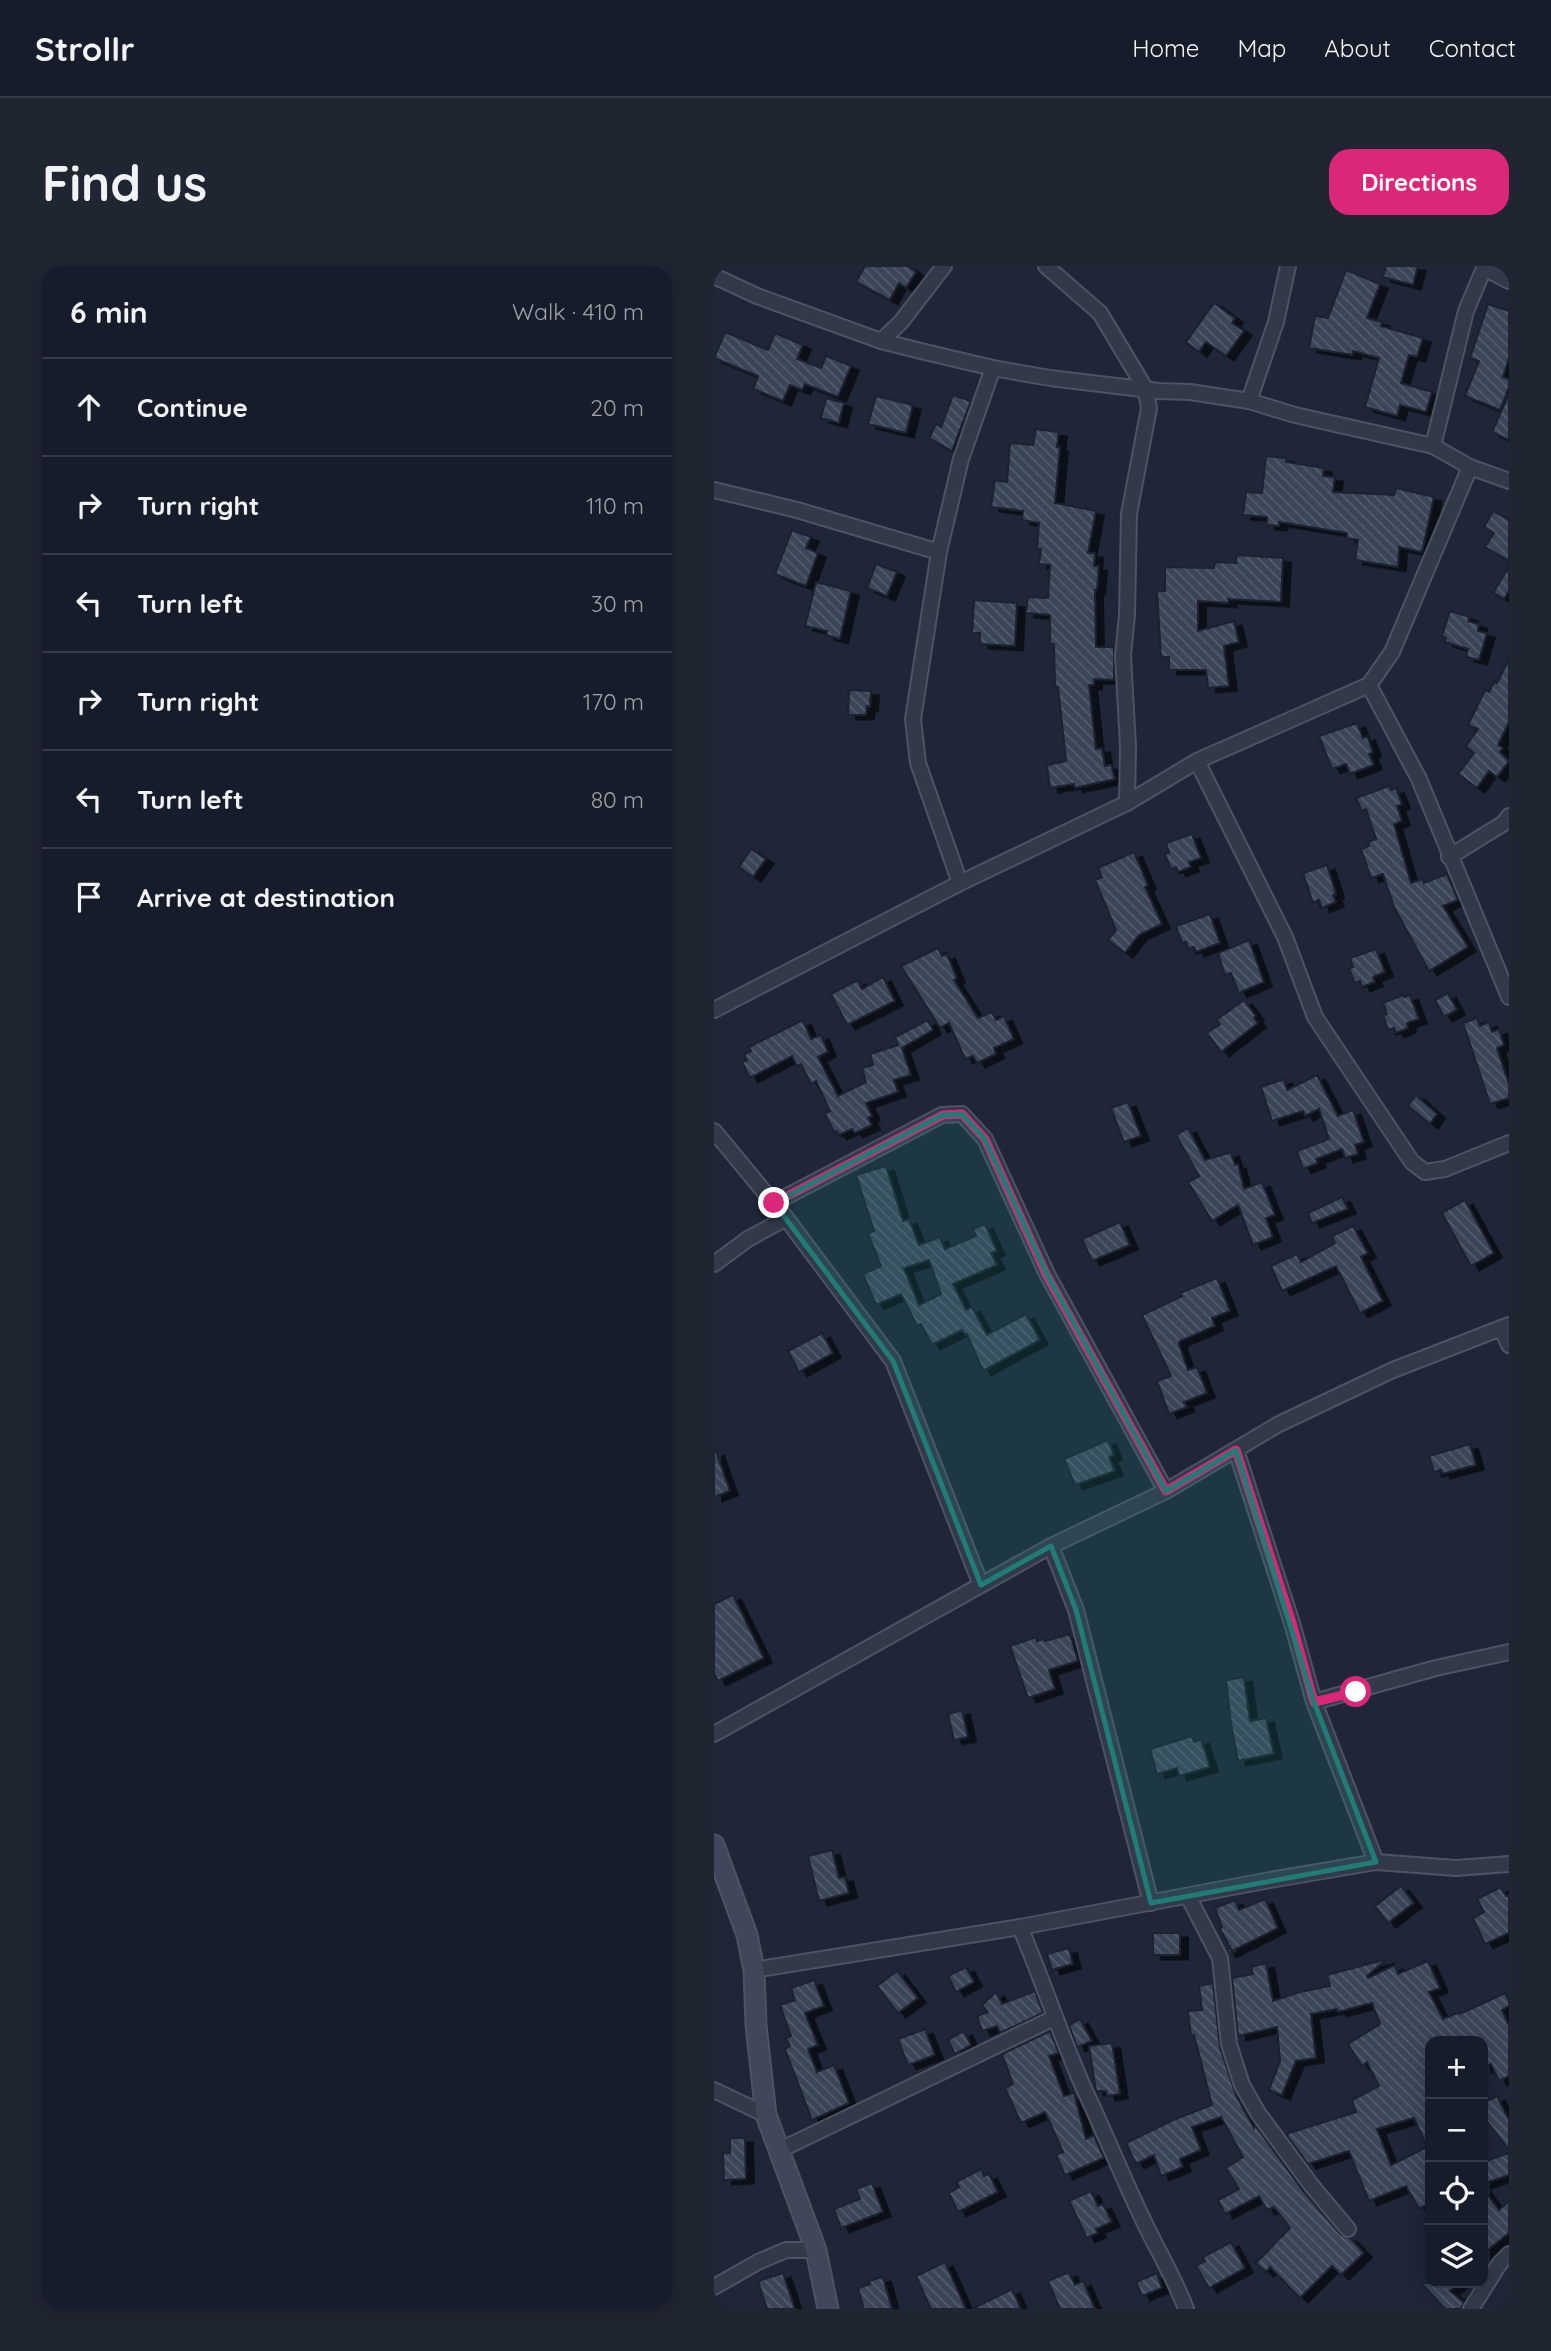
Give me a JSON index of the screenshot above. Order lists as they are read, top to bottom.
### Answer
{
  "page": {
    "header": "Strollr",
    "nav": [
      "Home",
      "Map",
      "About",
      "Contact"
    ],
    "buttons": "Directions",
    "title": "Find us",
    "heading": ["6 min", "Walk · 410 m"],
    "list": [
      ["Continue", "20 m"],
      ["Turn right", "110 m"],
      ["Turn left", "30 m"],
      ["Turn right", "170 m"],
      ["Turn left", "80 m"],
      "Arrive at destination"
    ],
    "map_buttons": ["+", "−"]
  }
}
